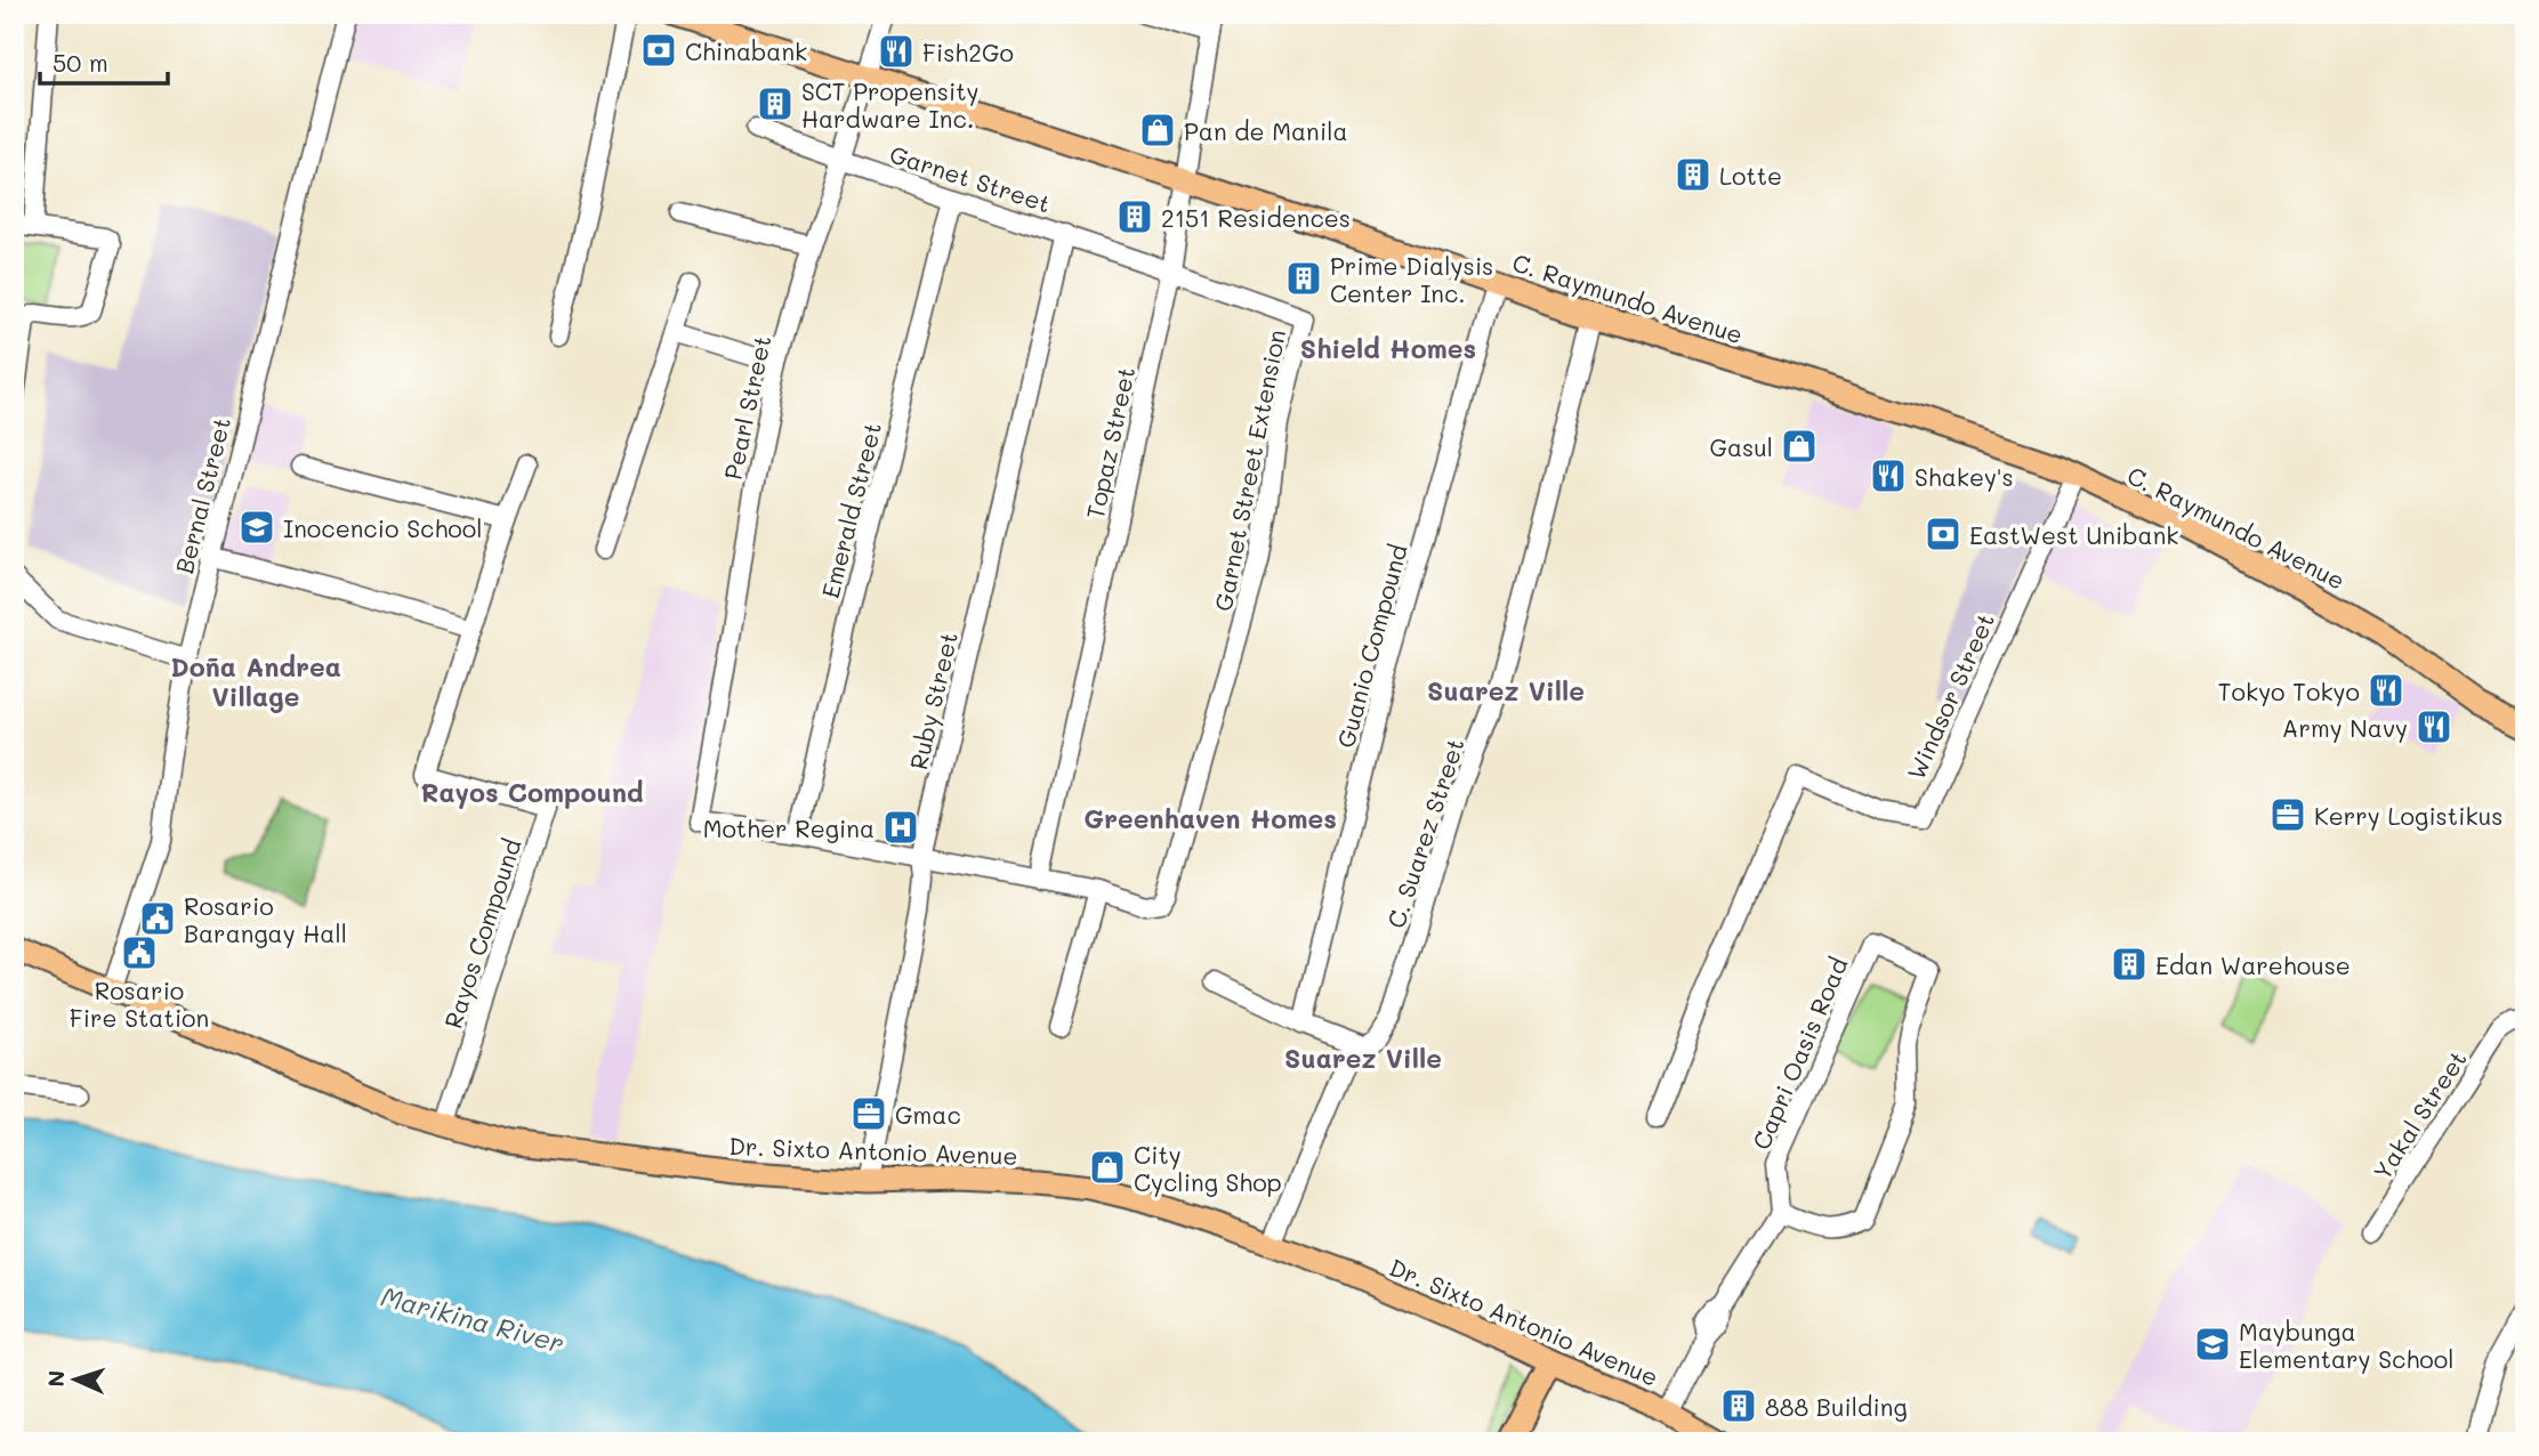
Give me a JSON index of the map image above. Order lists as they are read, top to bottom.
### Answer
{
  "streets": {
    "main road": ["C. Raymundo Avenue", "Dr. Sixto Antonio Avenue"],
    "street": [
      "Garnet Street",
      "Pearl Street",
      "Topaz Street",
      "Garnet Street Extension",
      "Bernal Street",
      "Emerald Street",
      "Guanio Compound",
      "Windsor Street",
      "Ruby Street",
      "C. Suarez Street",
      "Rayos Compound",
      "Capri Oasis Road",
      "Yakal Street"
    ]
  },
  "crossings": [
    ["Garnet Street", "Pearl Street"],
    ["Garnet Street", "Topaz Street"],
    ["Garnet Street", "Garnet Street Extension"],
    ["Garnet Street", "Emerald Street"],
    ["Garnet Street", "Ruby Street"],
    ["C. Raymundo Avenue", "Pearl Street"],
    ["C. Raymundo Avenue", "Topaz Street"],
    ["C. Raymundo Avenue", "Guanio Compound"],
    ["C. Raymundo Avenue", "Windsor Street"],
    ["C. Raymundo Avenue", "C. Suarez Street"],
    ["Pearl Street", "Emerald Street"],
    ["Topaz Street", "Garnet Street Extension"],
    ["Bernal Street", "Dr. Sixto Antonio Avenue"],
    ["Ruby Street", "Dr. Sixto Antonio Avenue"],
    ["C. Suarez Street", "Dr. Sixto Antonio Avenue"],
    ["Rayos Compound", "Dr. Sixto Antonio Avenue"]
  ],
  "districts": [
    "Shield Homes",
    "Doña Andrea Village",
    "Suarez Ville",
    "Rayos Compound",
    "Greenhaven Homes",
    "Suarez Ville"
  ],
  "water": ["Marikina River"],
  "places": {
    "bank": ["Chinabank", "EastWest Unibank"],
    "restaurant": [
      "Fish2Go",
      "Shakey's",
      "Tokyo Tokyo",
      "Army Navy"
    ],
    "building": [
      "SCT Propensity Hardware Inc.",
      "Lotte",
      "2151 Residences",
      "Prime Dialysis Center Inc.",
      "Edan Warehouse",
      "888 Building"
    ],
    "shop": ["Pan de Manila", "Gasul", "City Cycling Shop"],
    "school or university": ["Inocencio School", "Maybunga Elementary School"],
    "office": ["Kerry Logistikus", "Gmac"],
    "hospital": ["Mother Regina"],
    "public building": ["Rosario Barangay Hall", "Rosario Fire Station"]
  },
  "scale_bar": "50 m",
  "north": "left"
}
